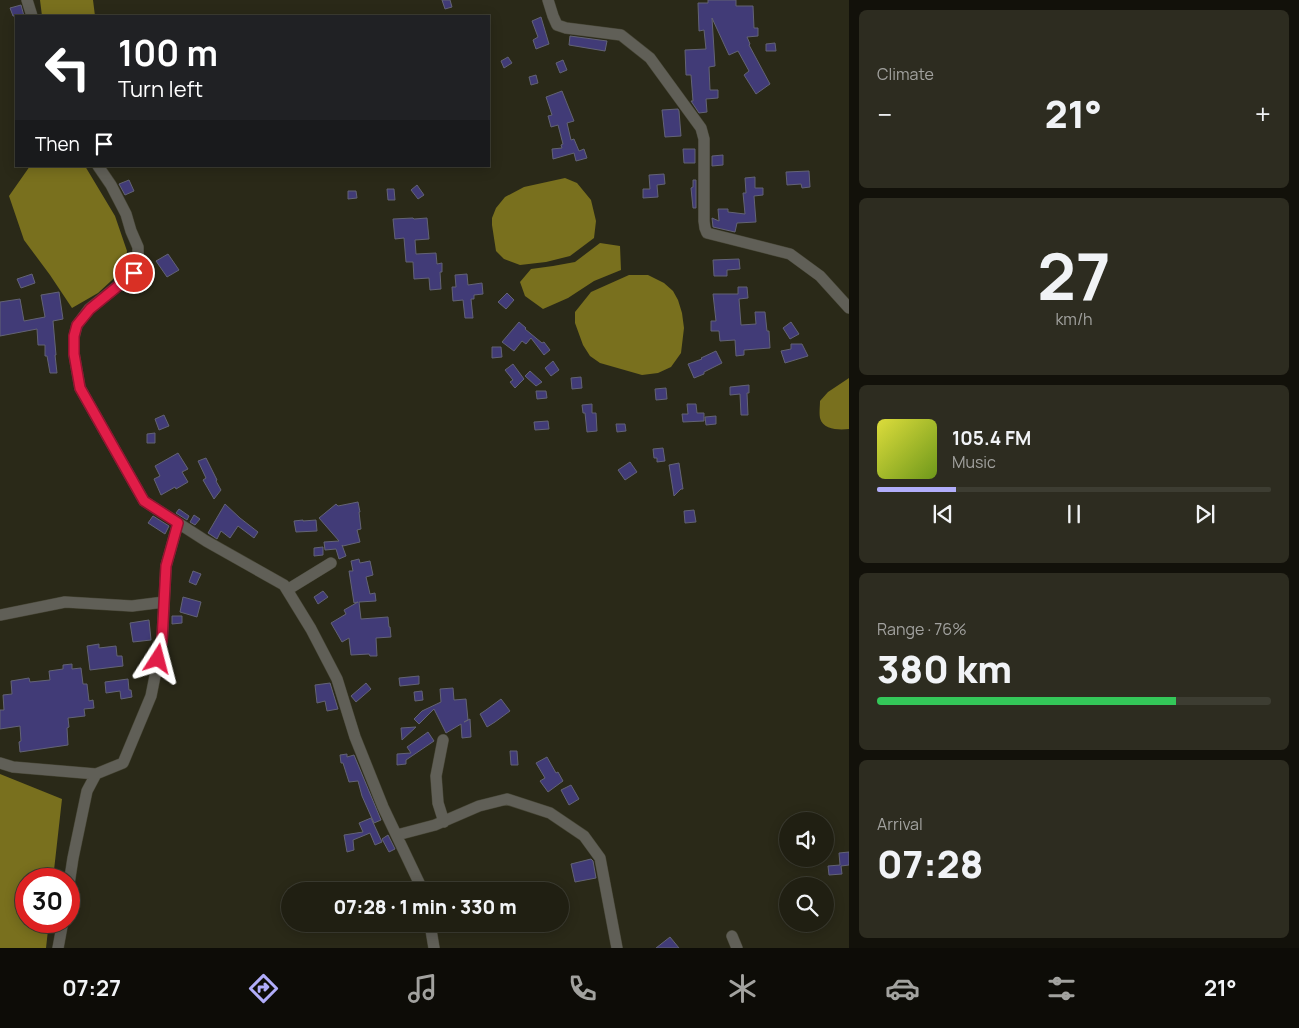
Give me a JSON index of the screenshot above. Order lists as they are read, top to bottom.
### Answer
{
  "page": {
    "tile": [
      "Climate",
      ["27", "km/h"],
      ["Range · 76%", "380 km"],
      ["Arrival", "07:28"]
    ],
    "turn": ["100 m", "Turn left"],
    "heat": ["−", "21°", "+"],
    "then": "Then",
    "song": ["105.4 FM", "Music"],
    "limit": "30",
    "trip": "07:28 · 1 min · 330 m",
    "tabs": ["07:27", "21°"]
  }
}
